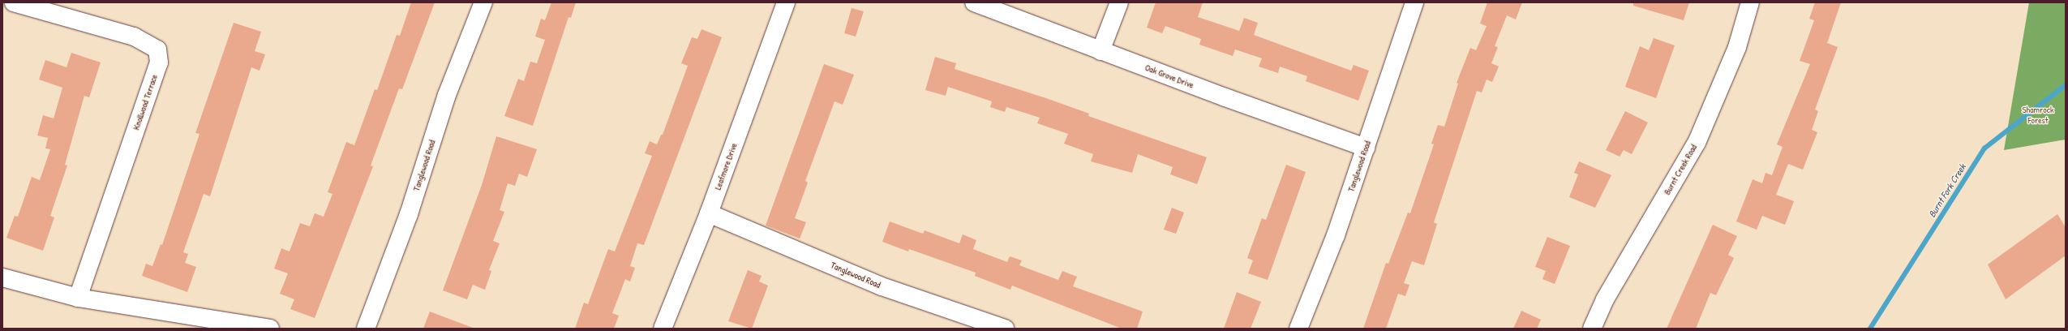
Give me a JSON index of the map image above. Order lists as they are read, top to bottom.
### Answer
{
  "streets": {
    "street": [
      "Oak Grove Drive",
      "Knollwood Terrace",
      "Tanglewood Road",
      "Leafmore Drive",
      "Burnt Creek Road"
    ]
  },
  "crossings": [
    ["Oak Grove Drive", "Tanglewood Road"],
    ["Tanglewood Road", "Leafmore Drive"]
  ],
  "water": ["Burnt Fork Creek"],
  "parks": ["Shamrock Forest"]
}
